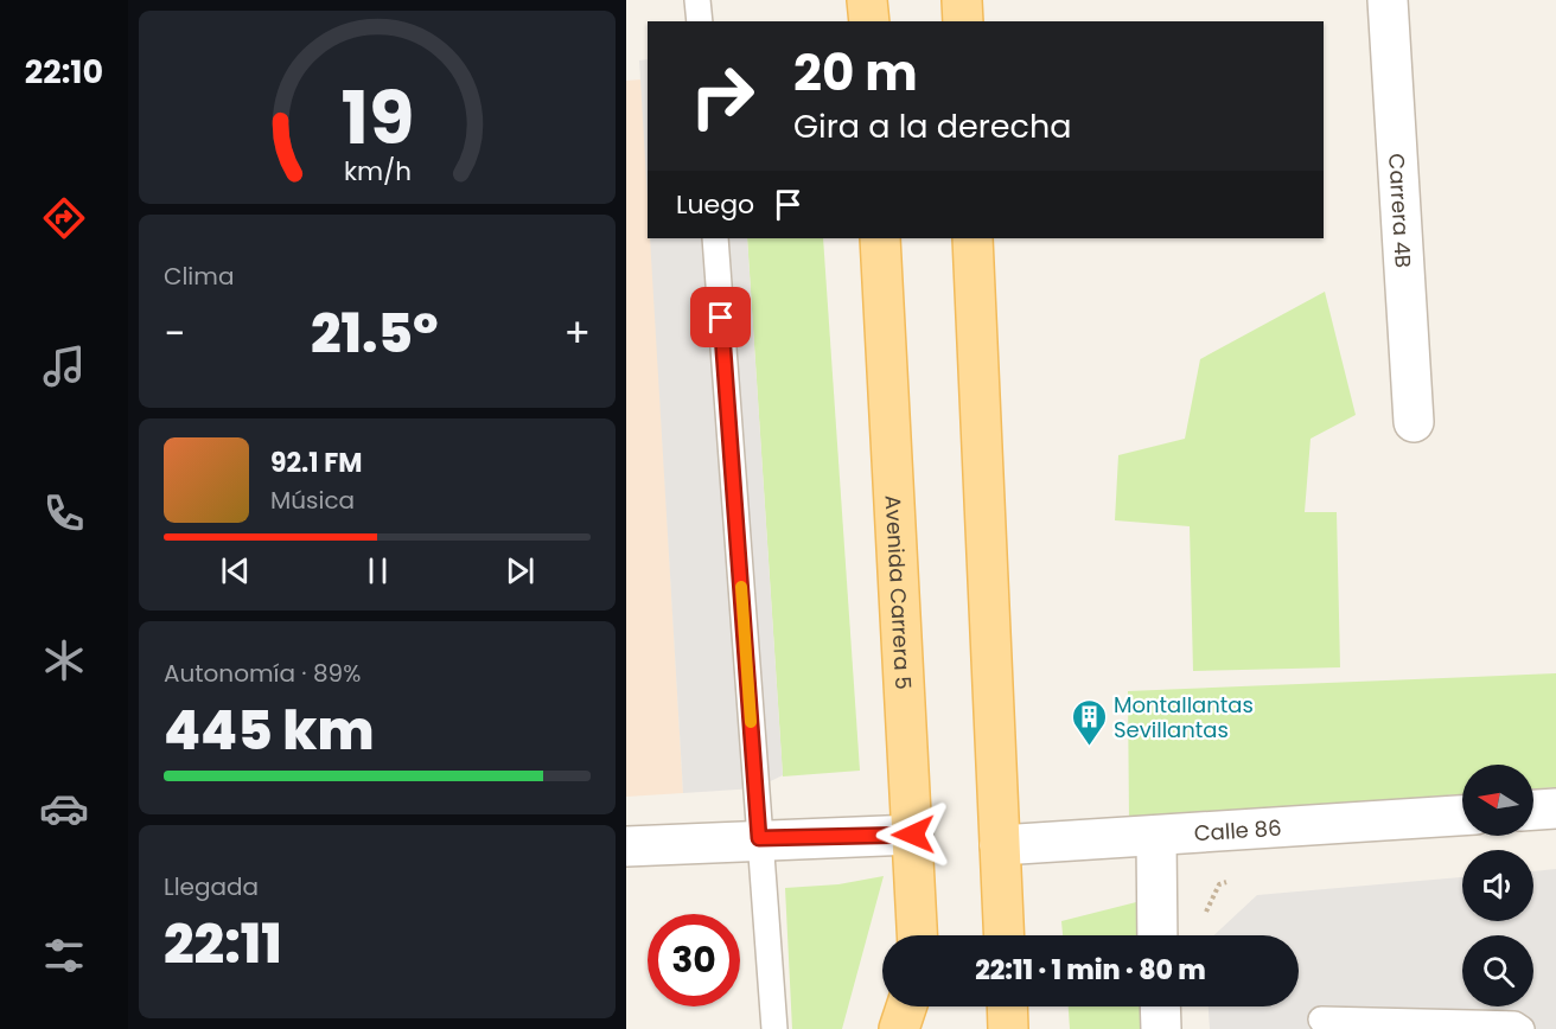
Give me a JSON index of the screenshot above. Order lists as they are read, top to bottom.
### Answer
{
  "streets": {
    "main road": ["Avenida Carrera 5"],
    "street": ["Carrera 4B", "Calle 86"]
  },
  "places": {
    "building": ["Montallantas Sevillantas"]
  },
  "north": "left",
  "page": {
    "tabs": "22:10",
    "turn": ["20 m", "Gira a la derecha"],
    "then": "Luego",
    "tile": [
      "Clima",
      ["Autonomía · 89%", "445 km"],
      ["Llegada", "22:11"]
    ],
    "heat": ["−", "21.5°", "+"],
    "song": ["92.1 FM", "Música"],
    "limit": "30",
    "trip": "22:11 · 1 min · 80 m",
    "gauge": ["19", "km/h"]
  }
}
